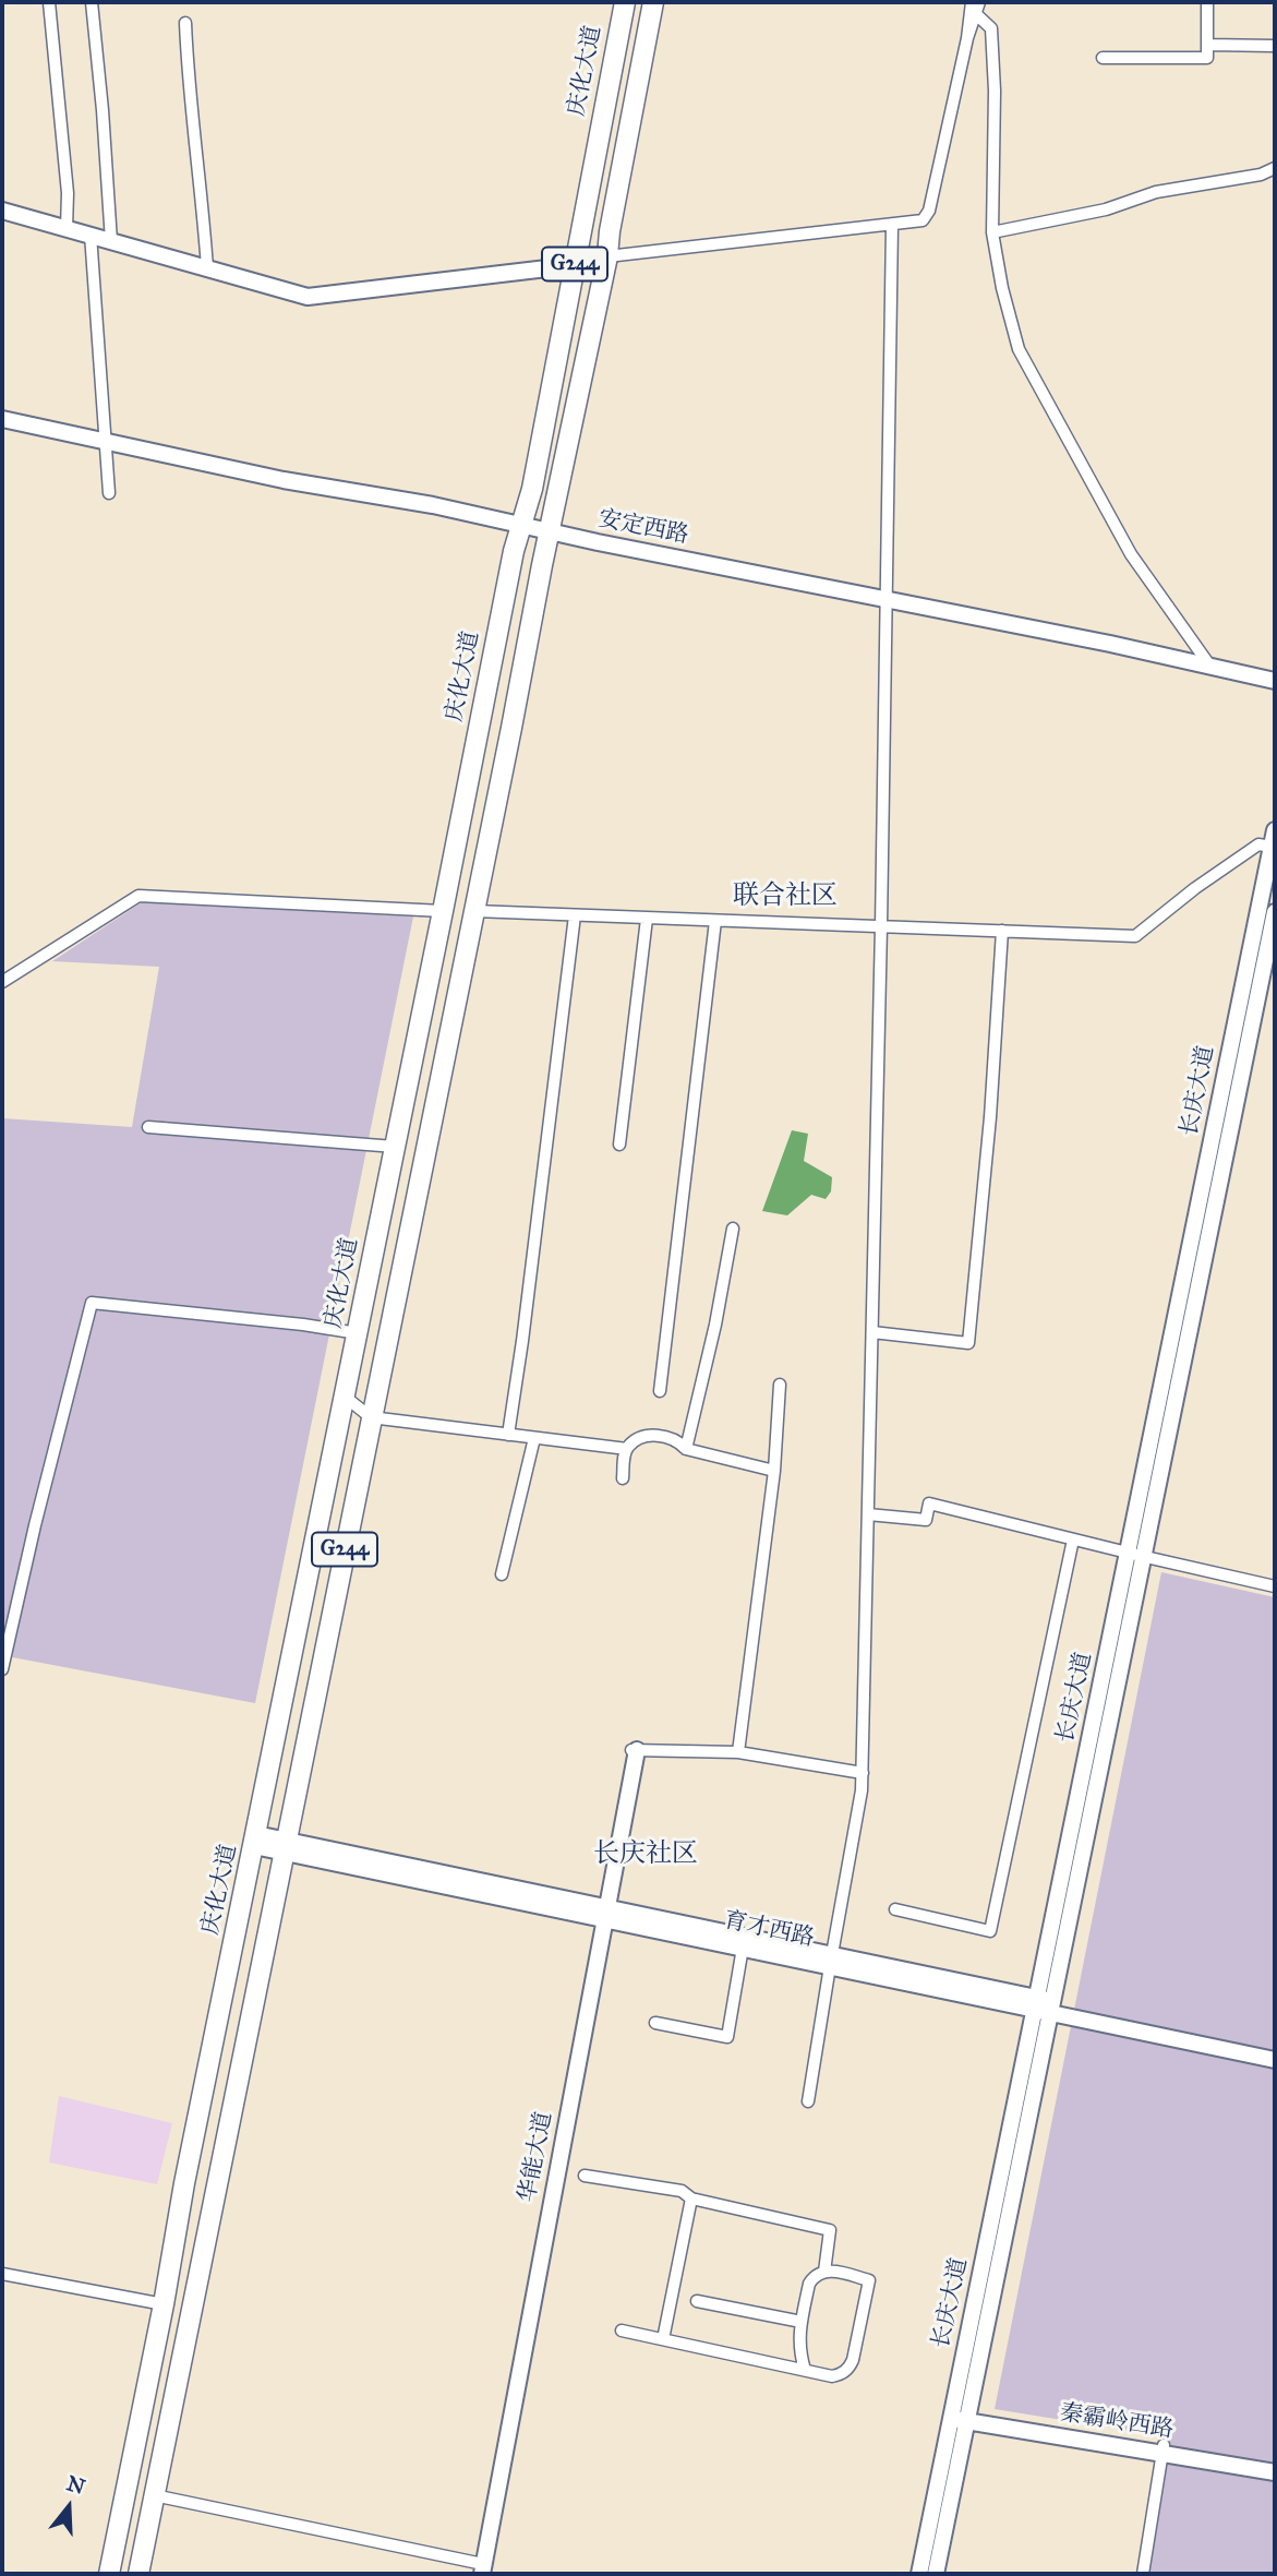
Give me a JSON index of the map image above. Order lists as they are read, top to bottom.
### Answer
{
  "streets": {
    "highway": ["庆化大道", "G244"],
    "main road": [
      "安定西路",
      "长庆大道",
      "育才西路",
      "华能大道",
      "秦霸岭西路"
    ]
  },
  "crossings": [
    ["庆化大道", "安定西路"],
    ["庆化大道", "育才西路"],
    ["G244", "安定西路"],
    ["G244", "育才西路"],
    ["长庆大道", "育才西路"],
    ["长庆大道", "秦霸岭西路"],
    ["育才西路", "华能大道"]
  ],
  "districts": ["联合社区", "长庆社区"],
  "north": "top"
}
